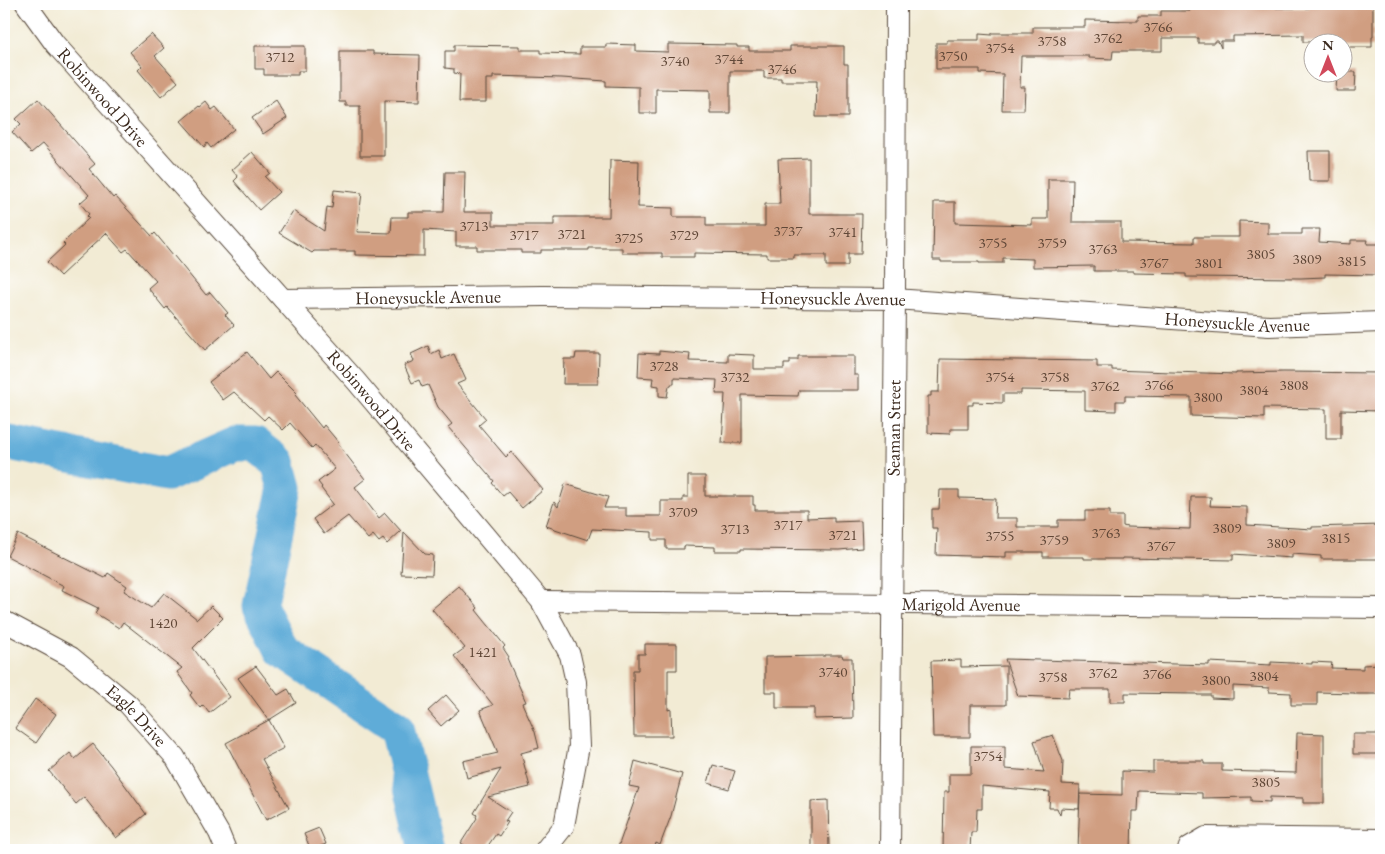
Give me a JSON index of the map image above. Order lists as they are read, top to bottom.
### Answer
{
  "streets": {
    "street": [
      "Robinwood Drive",
      "Honeysuckle Avenue",
      "Seaman Street",
      "Marigold Avenue",
      "Eagle Drive"
    ]
  },
  "crossings": [
    ["Robinwood Drive", "Honeysuckle Avenue"],
    ["Robinwood Drive", "Marigold Avenue"],
    ["Honeysuckle Avenue", "Seaman Street"],
    ["Seaman Street", "Marigold Avenue"]
  ],
  "house_numbers": [
    "3766",
    "3762",
    "3758",
    "3754",
    "3750",
    "3712",
    "3744",
    "3740",
    "3746",
    "3713",
    "3737",
    "3741",
    "3721",
    "3717",
    "3729",
    "3725",
    "3755",
    "3759",
    "3763",
    "3805",
    "3809",
    "3815",
    "3767",
    "3801",
    "3728",
    "3732",
    "3754",
    "3758",
    "3766",
    "3808",
    "3762",
    "3804",
    "3800",
    "3709",
    "3717",
    "3809",
    "3713",
    "3763",
    "3721",
    "3755",
    "3815",
    "3759",
    "3809",
    "3767",
    "1420",
    "1421",
    "3740",
    "3762",
    "3766",
    "3804",
    "3758",
    "3800",
    "3754",
    "3805"
  ],
  "north": "top"
}
